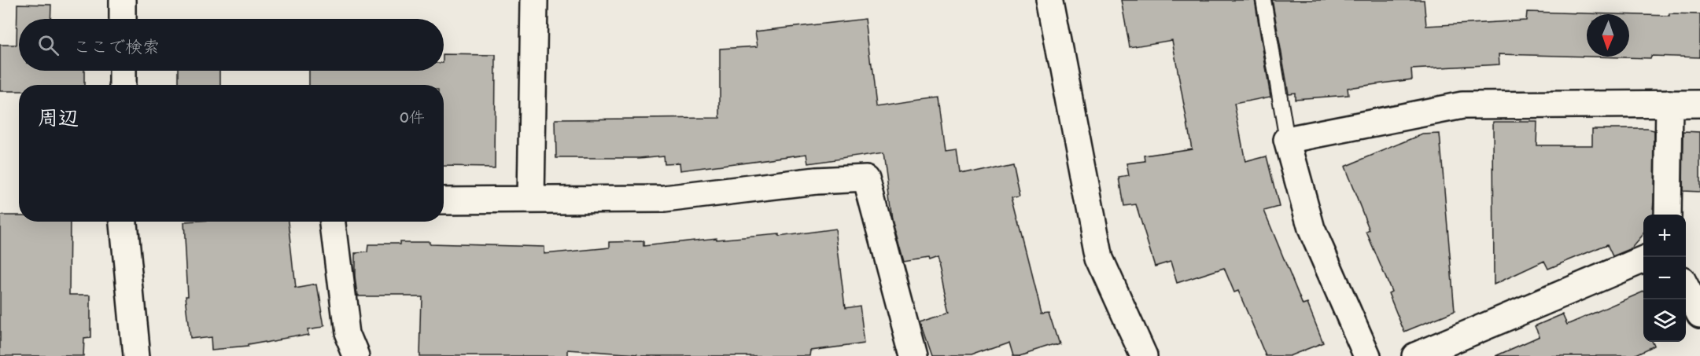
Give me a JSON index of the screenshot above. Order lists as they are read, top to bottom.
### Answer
{
  "north": "bottom",
  "page": {
    "search": "ここで検索",
    "heading": ["周辺", "0件"],
    "map_buttons": ["+", "−"]
  }
}
